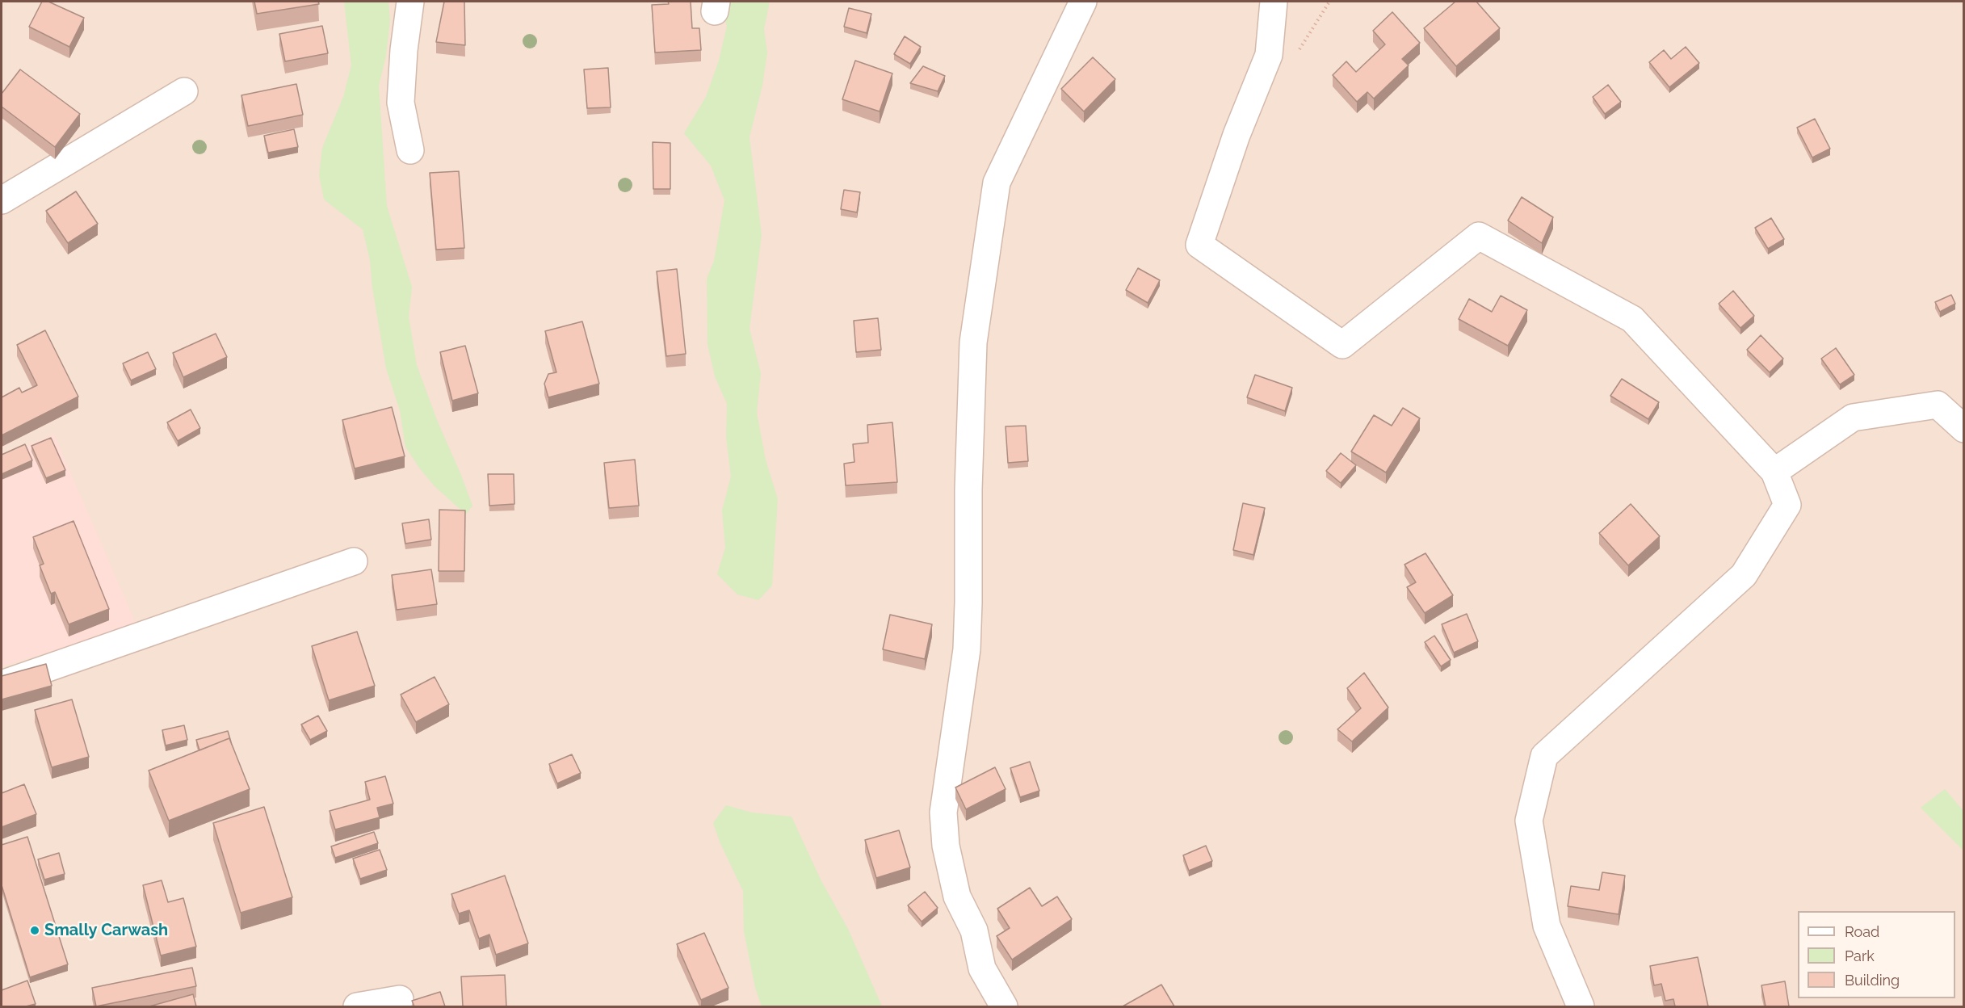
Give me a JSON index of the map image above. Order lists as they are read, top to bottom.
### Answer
{
  "places": ["Smally Carwash"],
  "legend": ["Road", "Park", "Building"]
}
